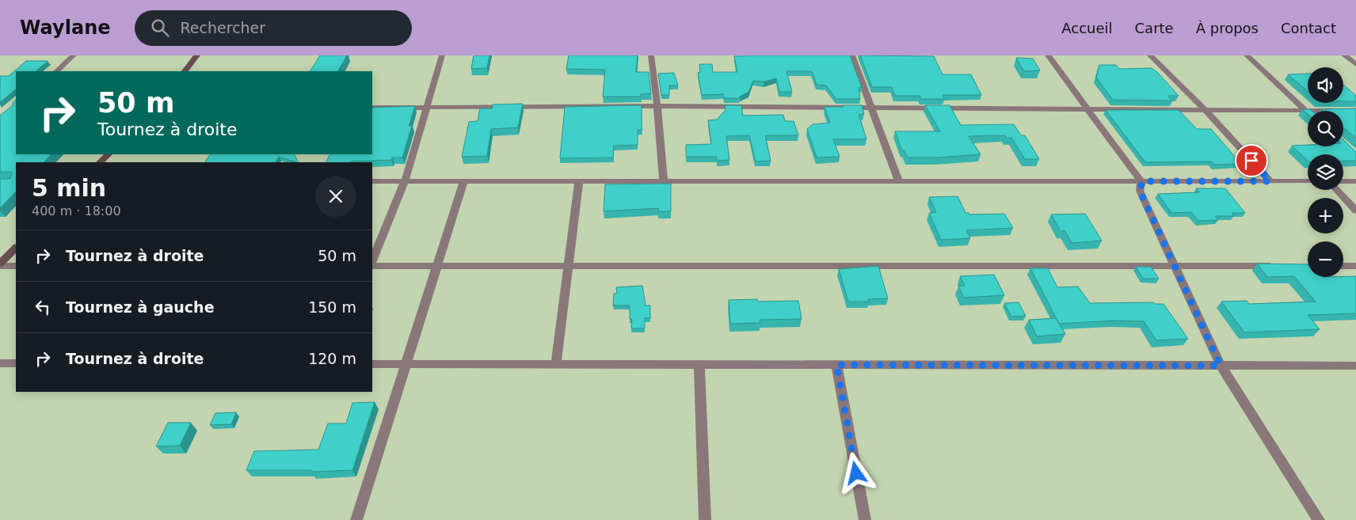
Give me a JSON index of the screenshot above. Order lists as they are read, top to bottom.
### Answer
{
  "page": {
    "header": "Waylane",
    "search": "Rechercher",
    "nav": [
      "Accueil",
      "Carte",
      "À propos",
      "Contact"
    ],
    "map_buttons": ["+", "−"],
    "turn": ["50 m", "Tournez à droite"],
    "heading": ["5 min", "400 m · 18:00"],
    "list": [
      {
        "name": "Tournez à droite",
        "value": "50 m"
      },
      {
        "name": "Tournez à gauche",
        "value": "150 m"
      },
      {
        "name": "Tournez à droite",
        "value": "120 m"
      }
    ]
  }
}
